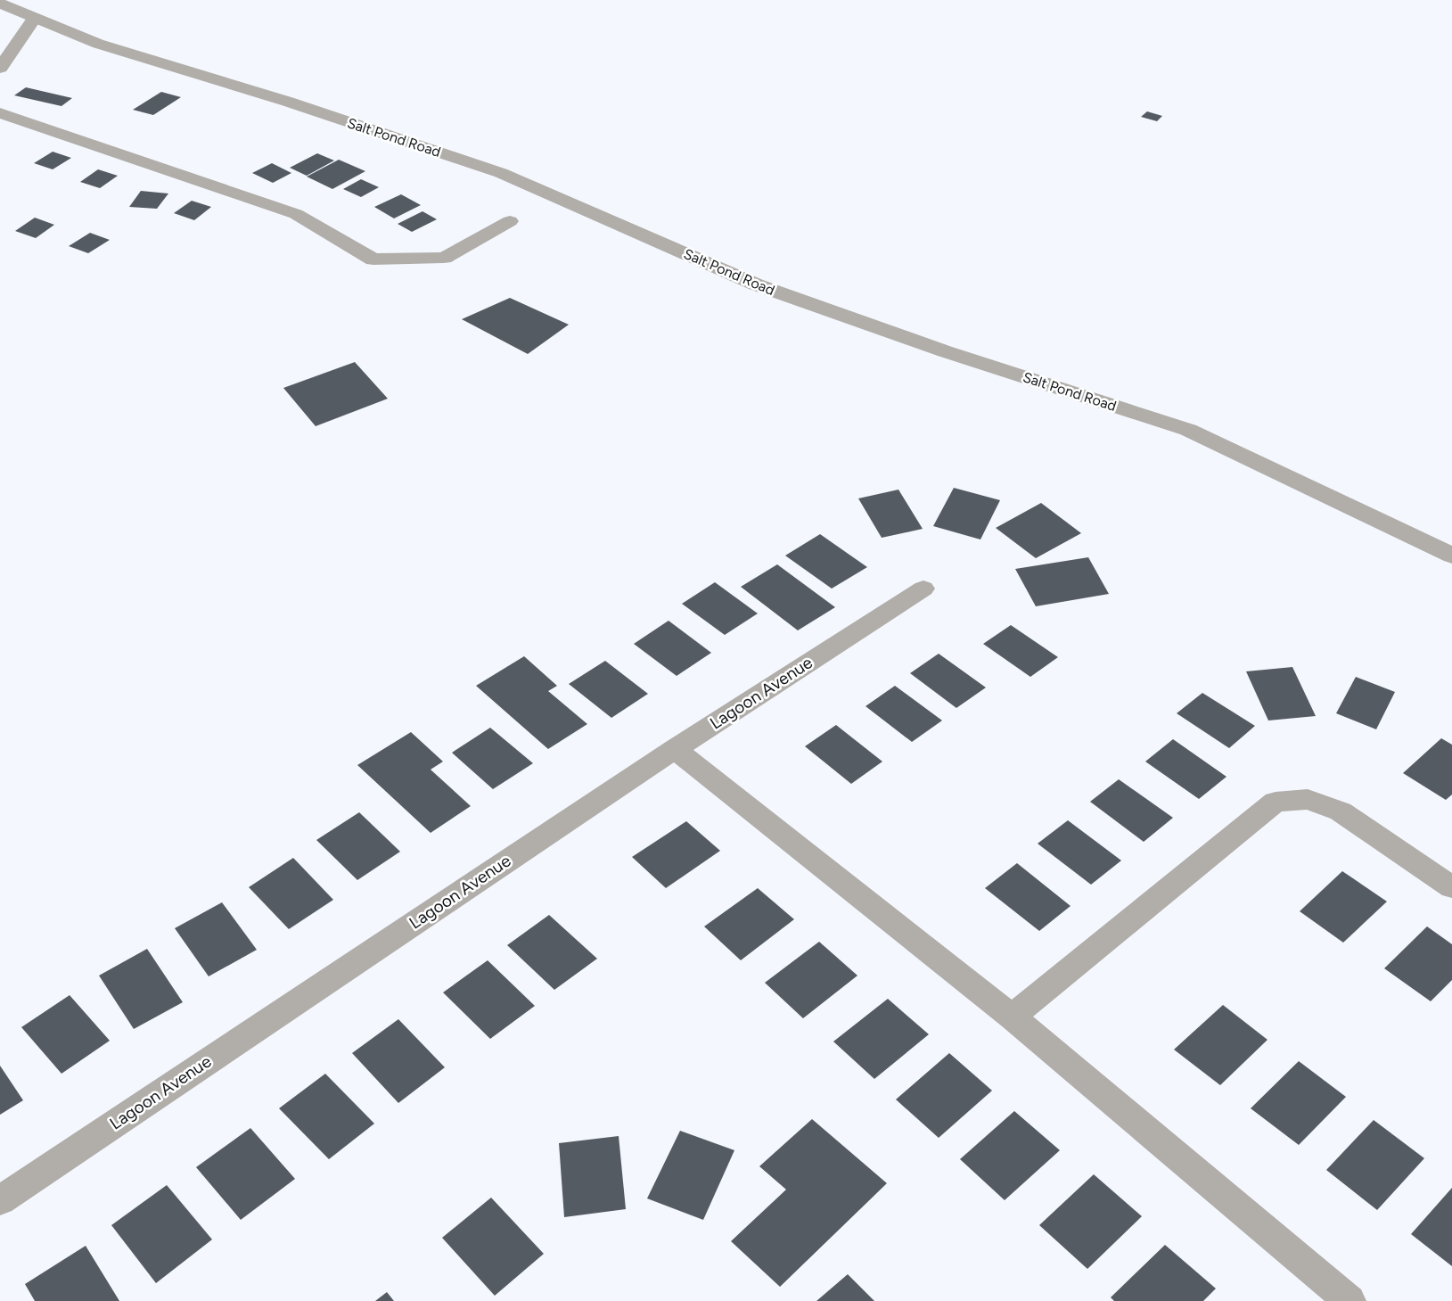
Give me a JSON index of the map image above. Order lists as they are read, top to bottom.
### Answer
{
  "streets": {
    "street": ["Salt Pond Road", "Lagoon Avenue"]
  }
}
